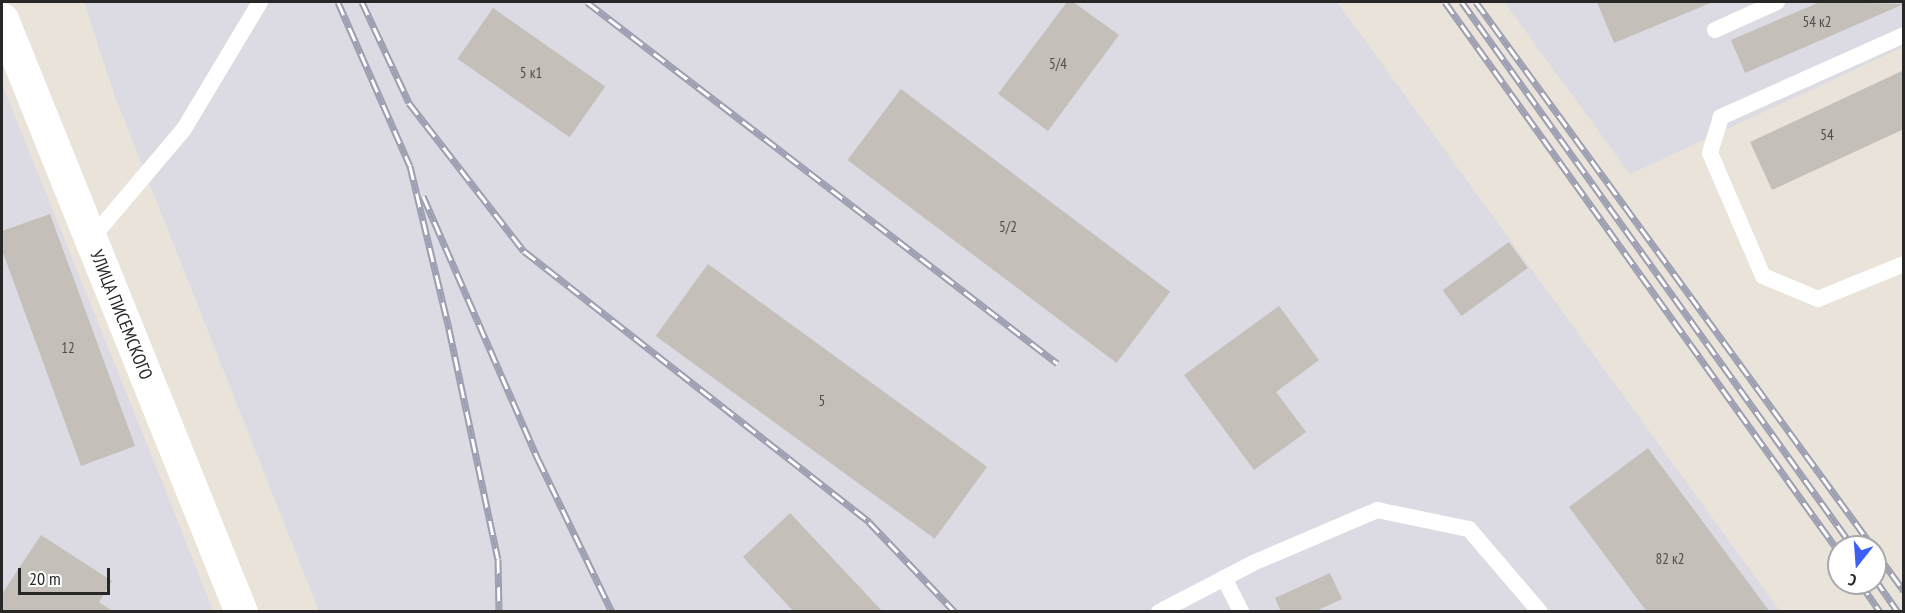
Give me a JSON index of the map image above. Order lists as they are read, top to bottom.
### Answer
{
  "streets": {
    "street": ["УЛИЦА ПИСЕМСКОГО"]
  },
  "house_numbers": [
    "54 к2",
    "5/4",
    "5 к1",
    "54",
    "5/2",
    "12",
    "5",
    "82 к2"
  ],
  "scale_bar": "20 m",
  "north": "bottom"
}
